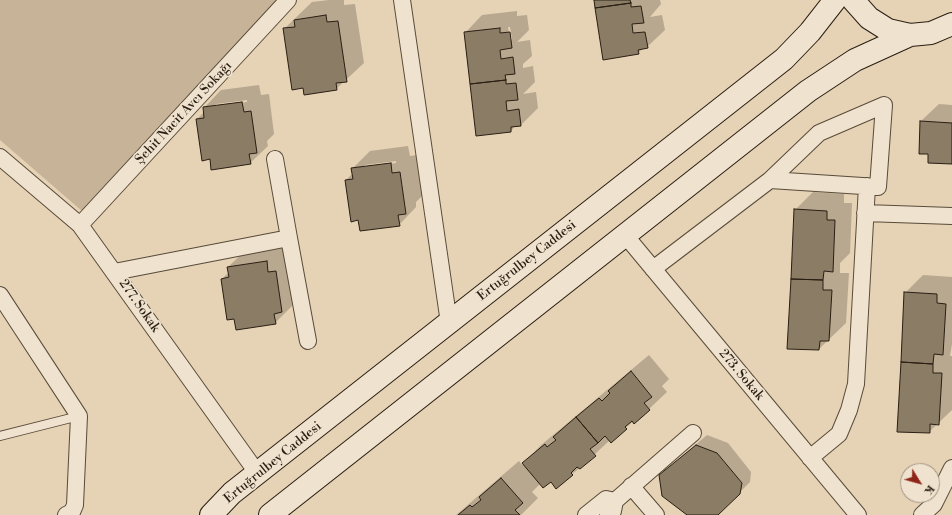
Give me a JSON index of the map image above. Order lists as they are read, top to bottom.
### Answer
{
  "streets": {
    "main road": ["Ertuğrulbey Caddesi"],
    "street": ["Şehit Nacit Avcı Sokağı", "277. Sokak", "273. Sokak"]
  },
  "crossings": [
    ["Şehit Nacit Avcı Sokağı", "277. Sokak"],
    ["Ertuğrulbey Caddesi", "277. Sokak"]
  ],
  "north": "bottom right"
}
